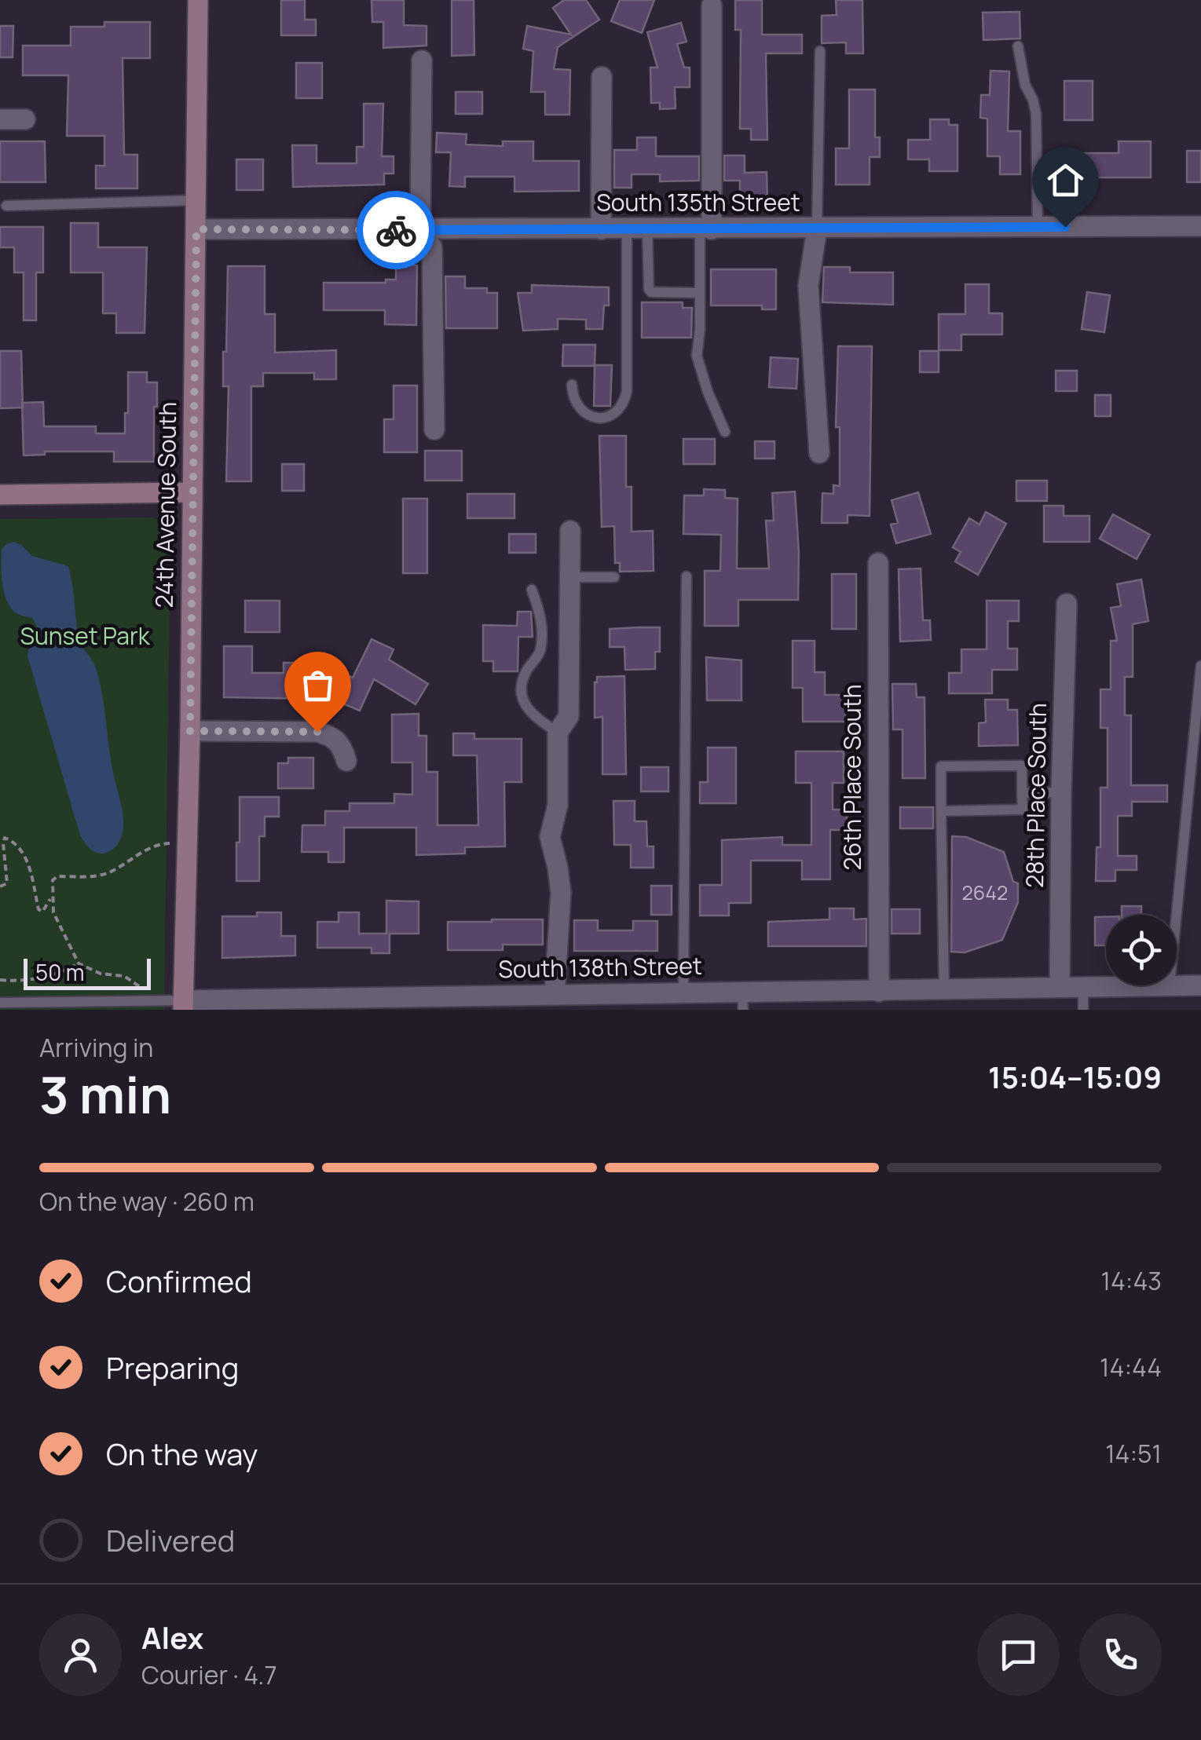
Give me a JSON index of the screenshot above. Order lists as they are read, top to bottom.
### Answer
{
  "streets": {
    "street": [
      "South 135th Street",
      "24th Avenue South",
      "26th Place South",
      "28th Place South",
      "South 138th Street"
    ]
  },
  "crossings": [
    ["South 135th Street", "24th Avenue South"],
    ["24th Avenue South", "South 138th Street"],
    ["26th Place South", "South 138th Street"],
    ["28th Place South", "South 138th Street"]
  ],
  "parks": ["Sunset Park"],
  "house_numbers": ["2642"],
  "scale_bar": "50 m",
  "page": {
    "scale": "50 m",
    "heading": ["3 min", "Arriving in", "15:04–15:09"],
    "panel": ["Alex", "Courier · 4.7"],
    "bar": "On the way · 260 m",
    "list": [
      ["Confirmed", "14:43"],
      ["Preparing", "14:44"],
      ["On the way", "14:51"],
      "Delivered"
    ]
  }
}
